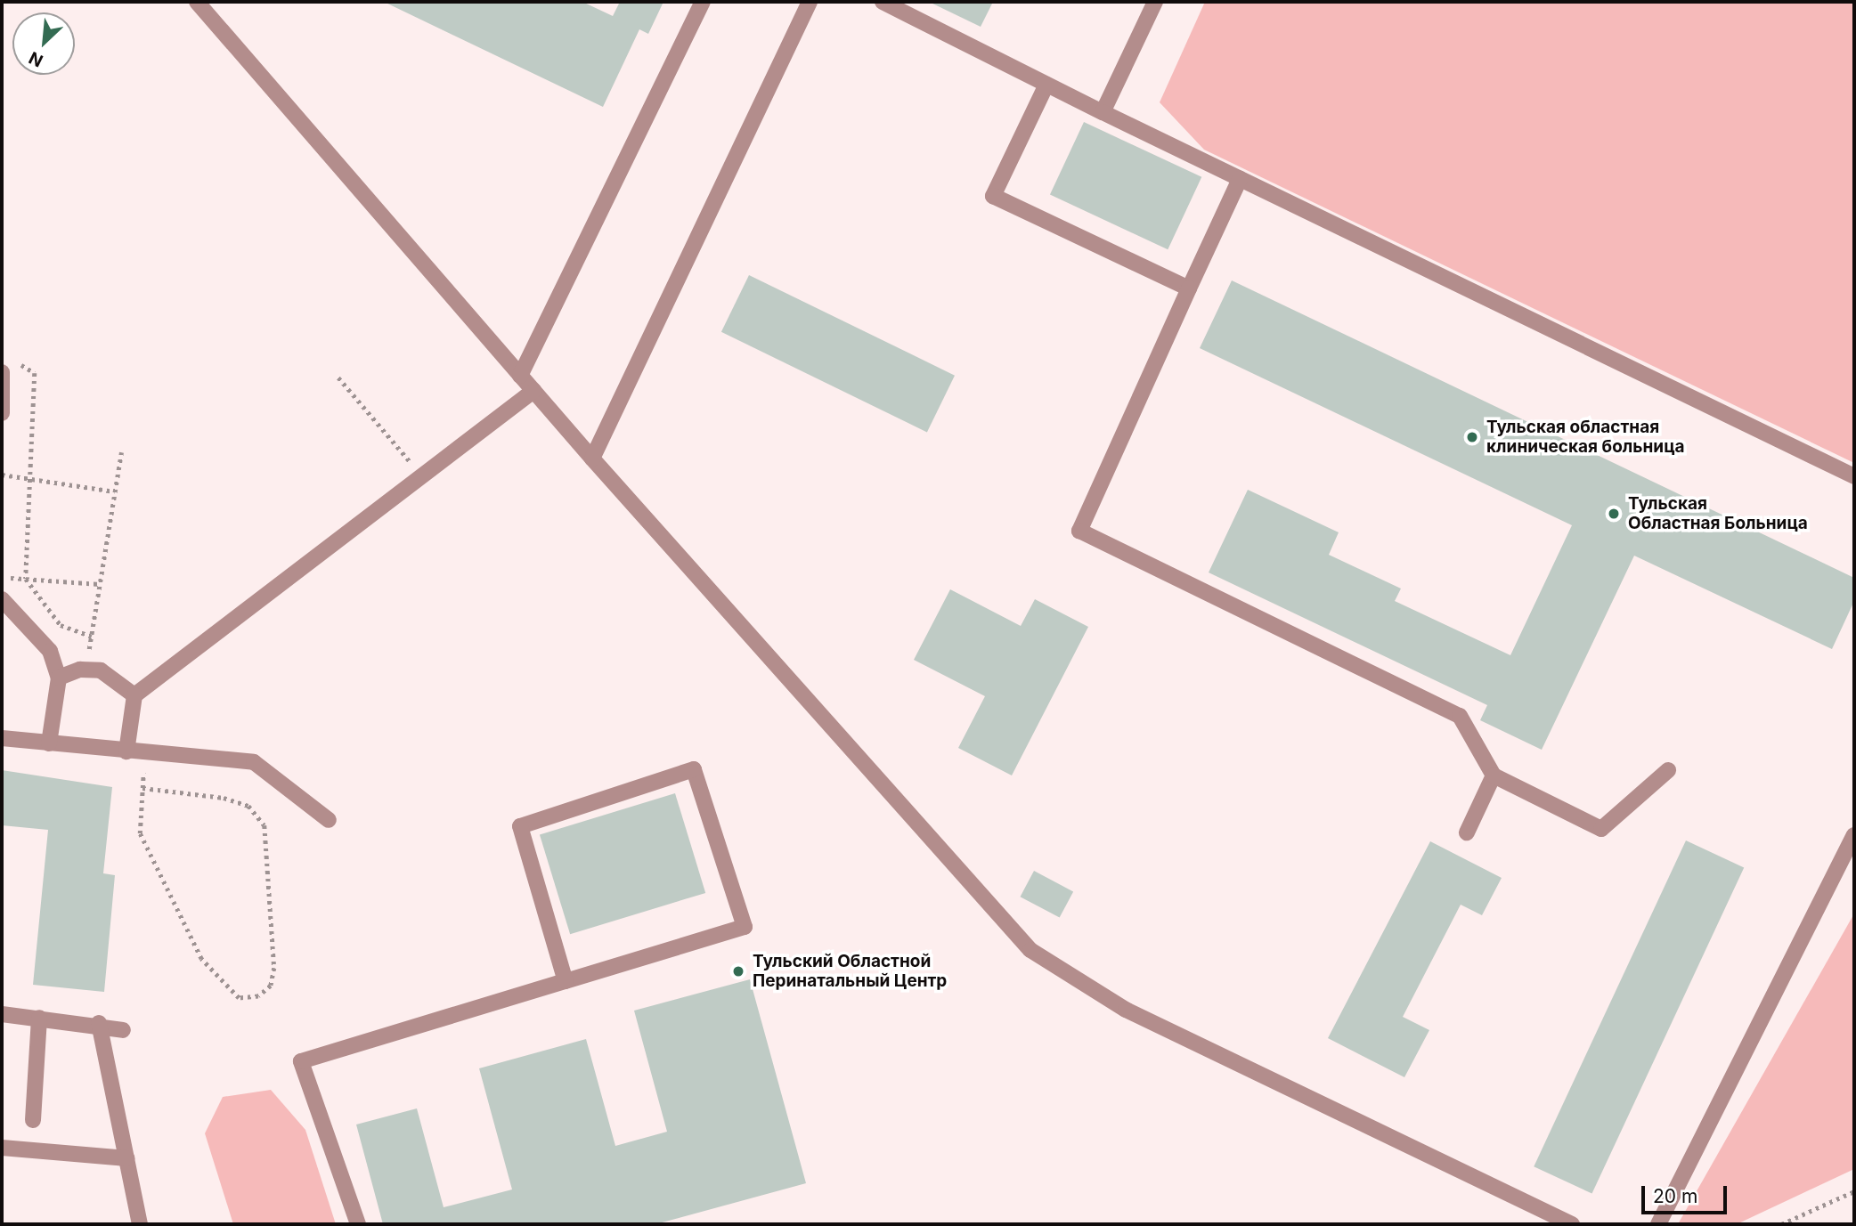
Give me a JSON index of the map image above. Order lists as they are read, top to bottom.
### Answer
{
  "places": ["Тульская областная клиническая больница", "Тульская Областная Больница", "Тульский Областной Перинатальный Центр"],
  "scale_bar": "20 m",
  "north": "bottom left"
}
